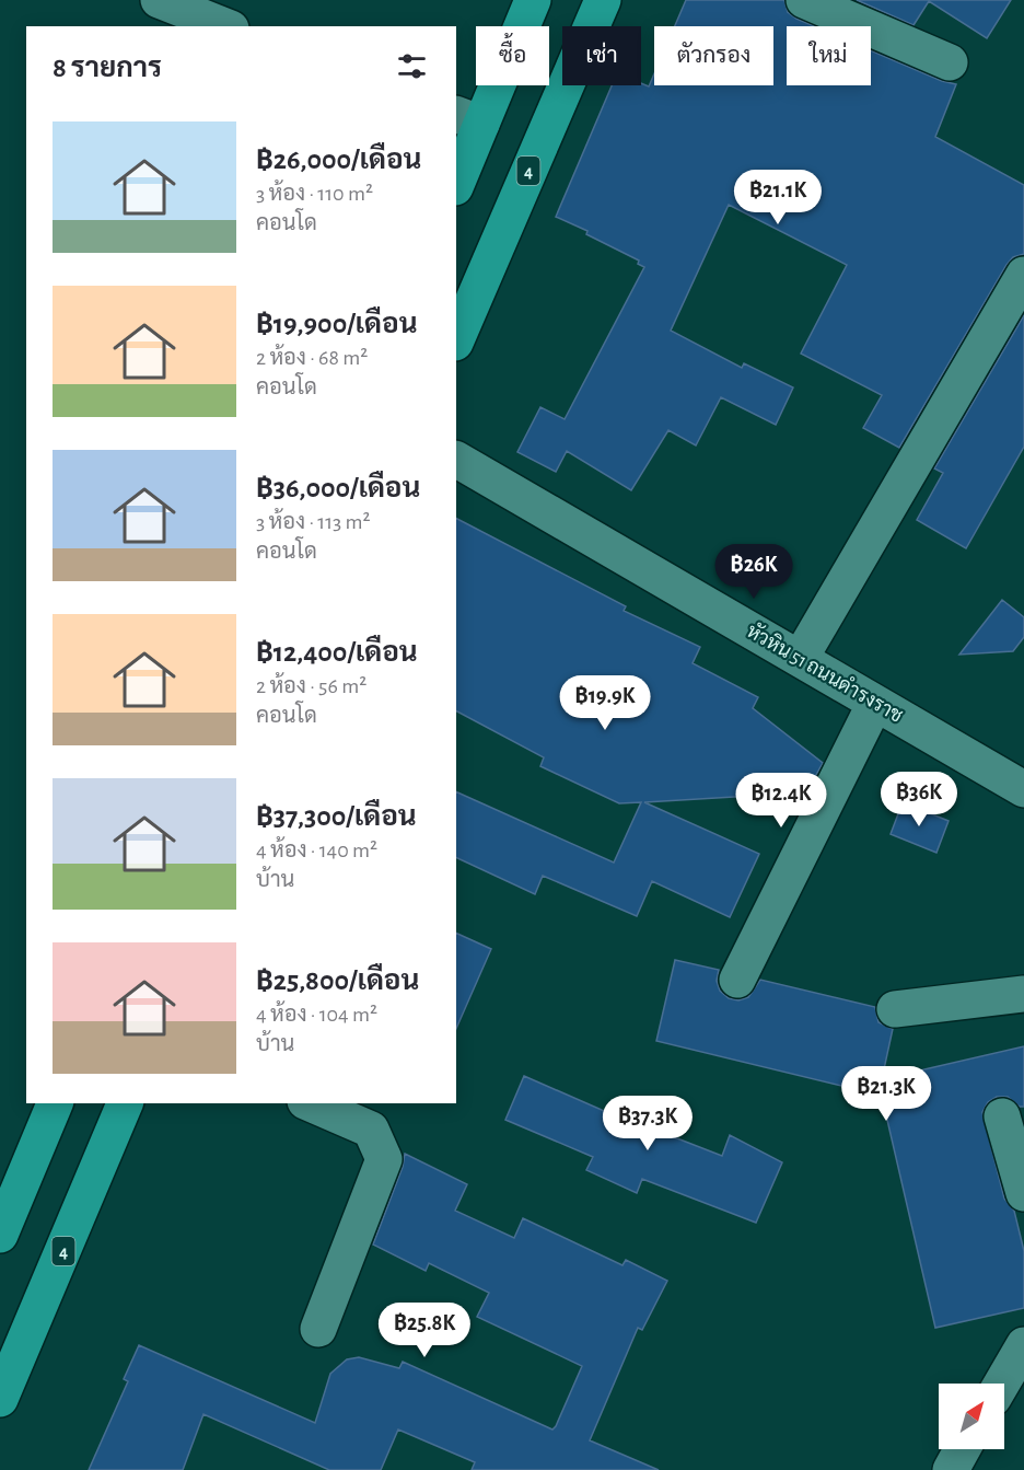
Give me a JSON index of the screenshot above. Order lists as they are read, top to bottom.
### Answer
{
  "streets": {
    "main road": ["4"],
    "street": ["หัวหิน 51 ถนนดำรงราช"]
  },
  "north": "top right",
  "page": {
    "chip": [
      "ซื้อ",
      "เช่า",
      "ตัวกรอง",
      "ใหม่"
    ],
    "heading": "8 รายการ",
    "list": [
      {
        "name": "฿26,000/เดือน",
        "note": "3 ห้อง · 110 m² · คอนโด"
      },
      {
        "name": "฿19,900/เดือน",
        "note": "2 ห้อง · 68 m² · คอนโด"
      },
      {
        "name": "฿36,000/เดือน",
        "note": "3 ห้อง · 113 m² · คอนโด"
      },
      {
        "name": "฿12,400/เดือน",
        "note": "2 ห้อง · 56 m² · คอนโด"
      },
      {
        "name": "฿37,300/เดือน",
        "note": "4 ห้อง · 140 m² · บ้าน"
      },
      {
        "name": "฿25,800/เดือน",
        "note": "4 ห้อง · 104 m² · บ้าน"
      }
    ],
    "price": [
      "฿21.1K",
      "฿26K",
      "฿19.9K",
      "฿36K",
      "฿12.4K",
      "฿21.3K",
      "฿37.3K",
      "฿25.8K"
    ]
  }
}
